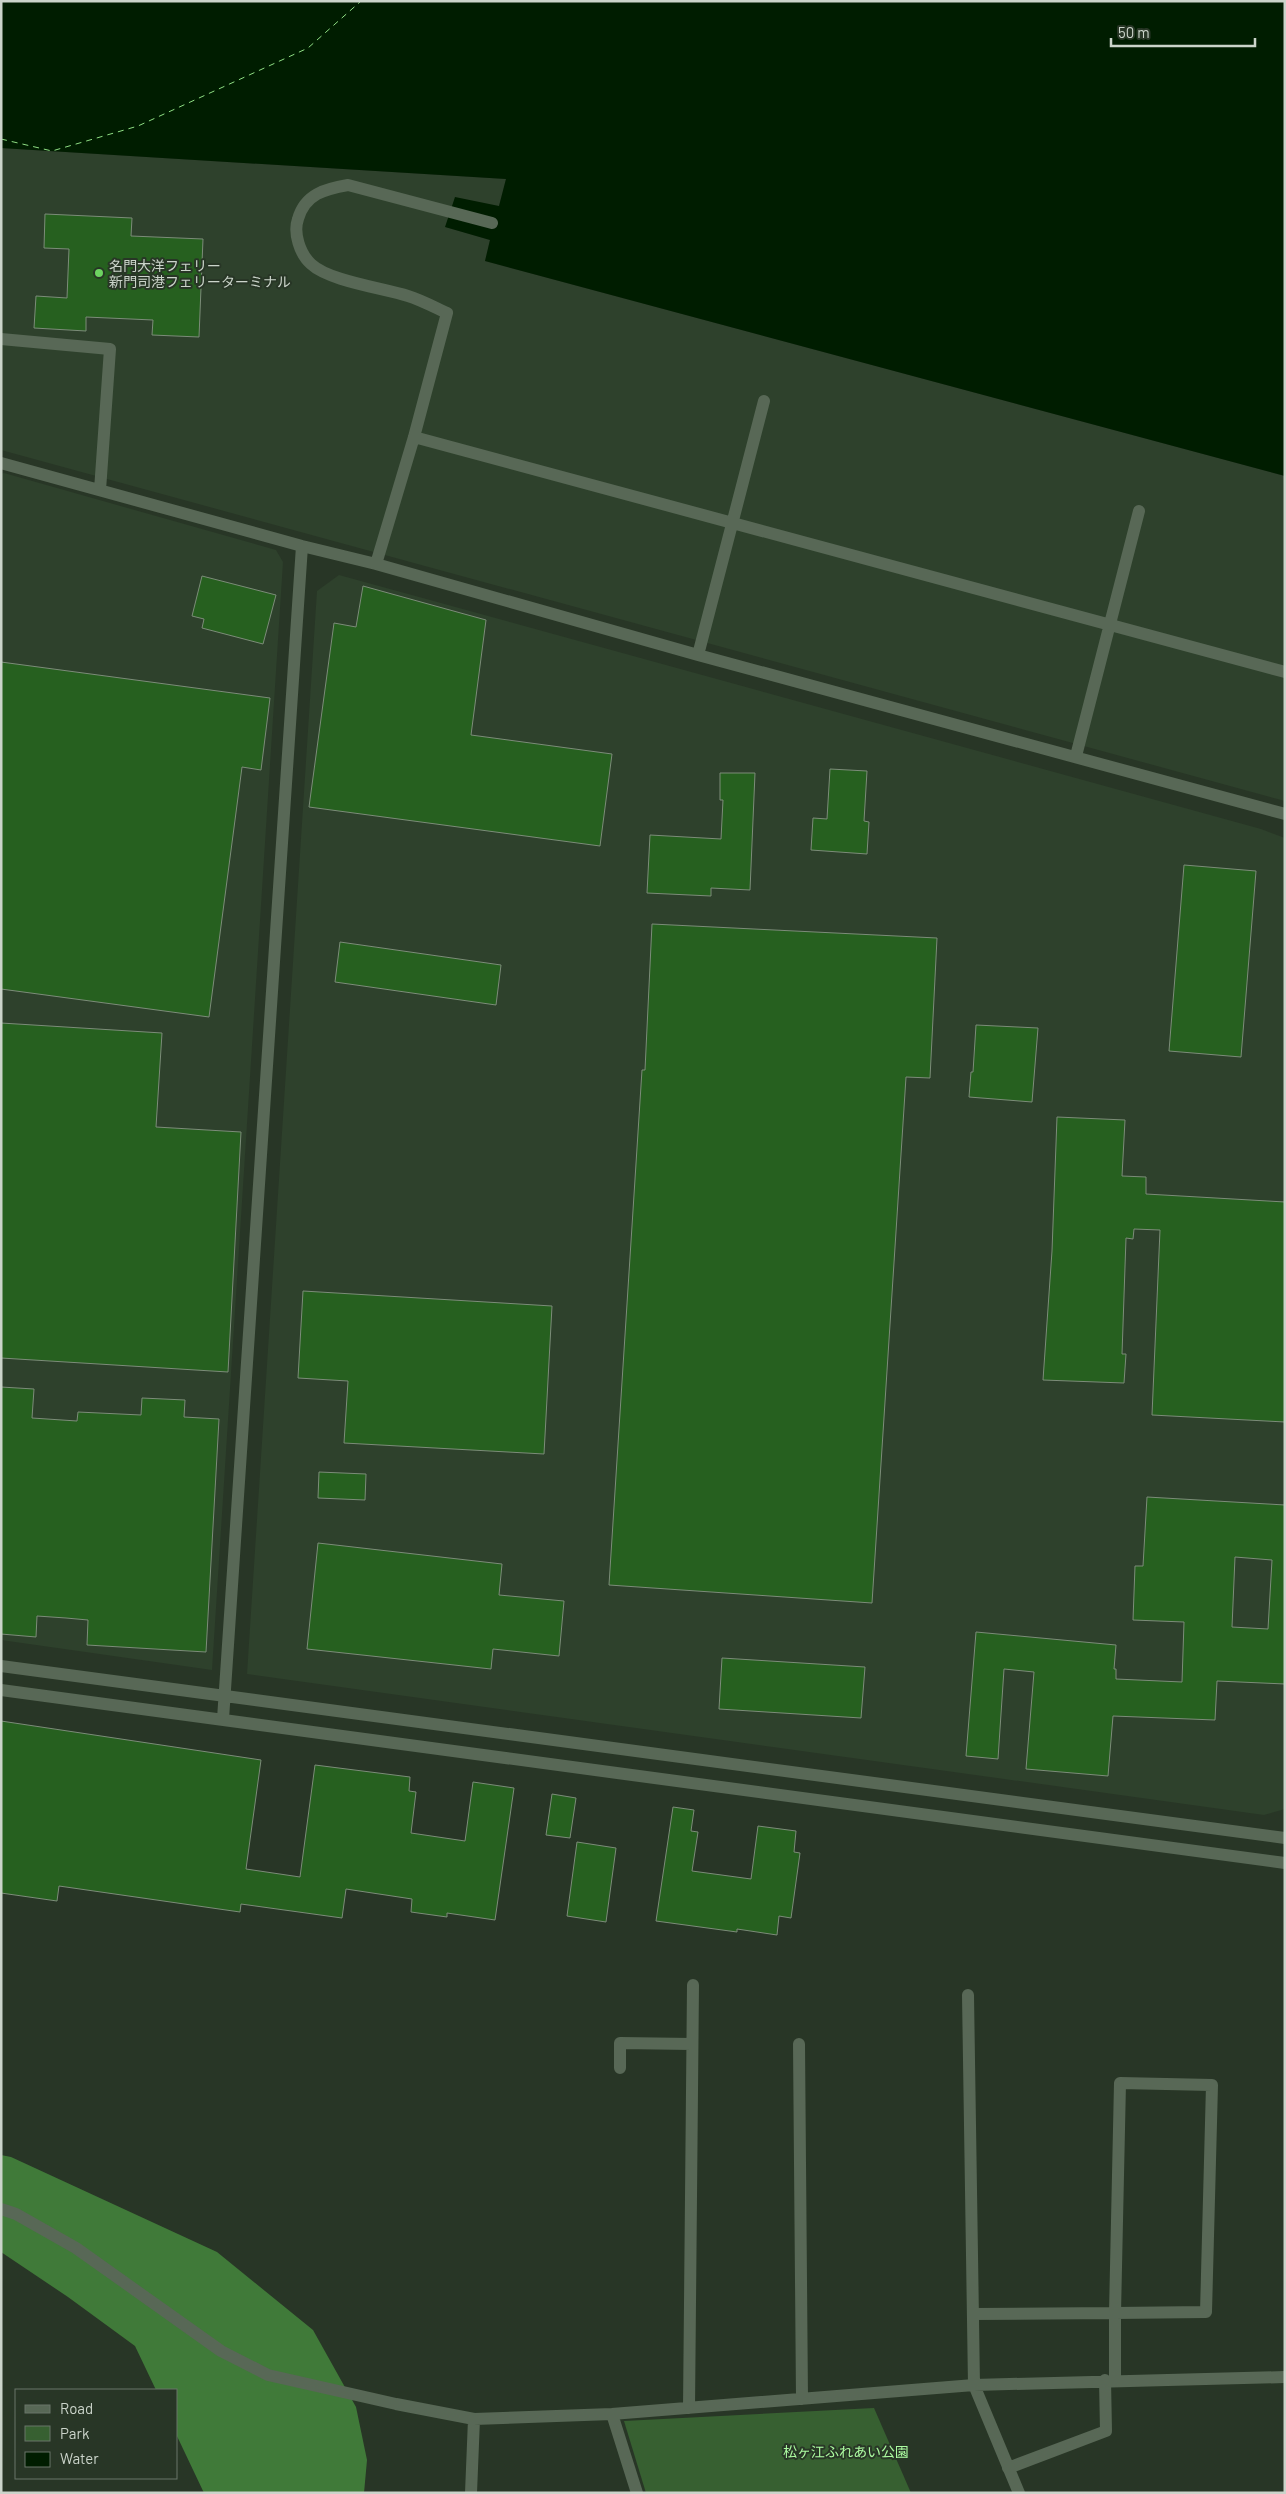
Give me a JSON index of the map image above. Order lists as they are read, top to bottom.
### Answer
{
  "parks": ["松ヶ江ふれあい公園"],
  "places": ["名門大洋フェリー 新門司港フェリーターミナル"],
  "legend": ["Road", "Park", "Water"],
  "scale_bar": "50 m"
}
